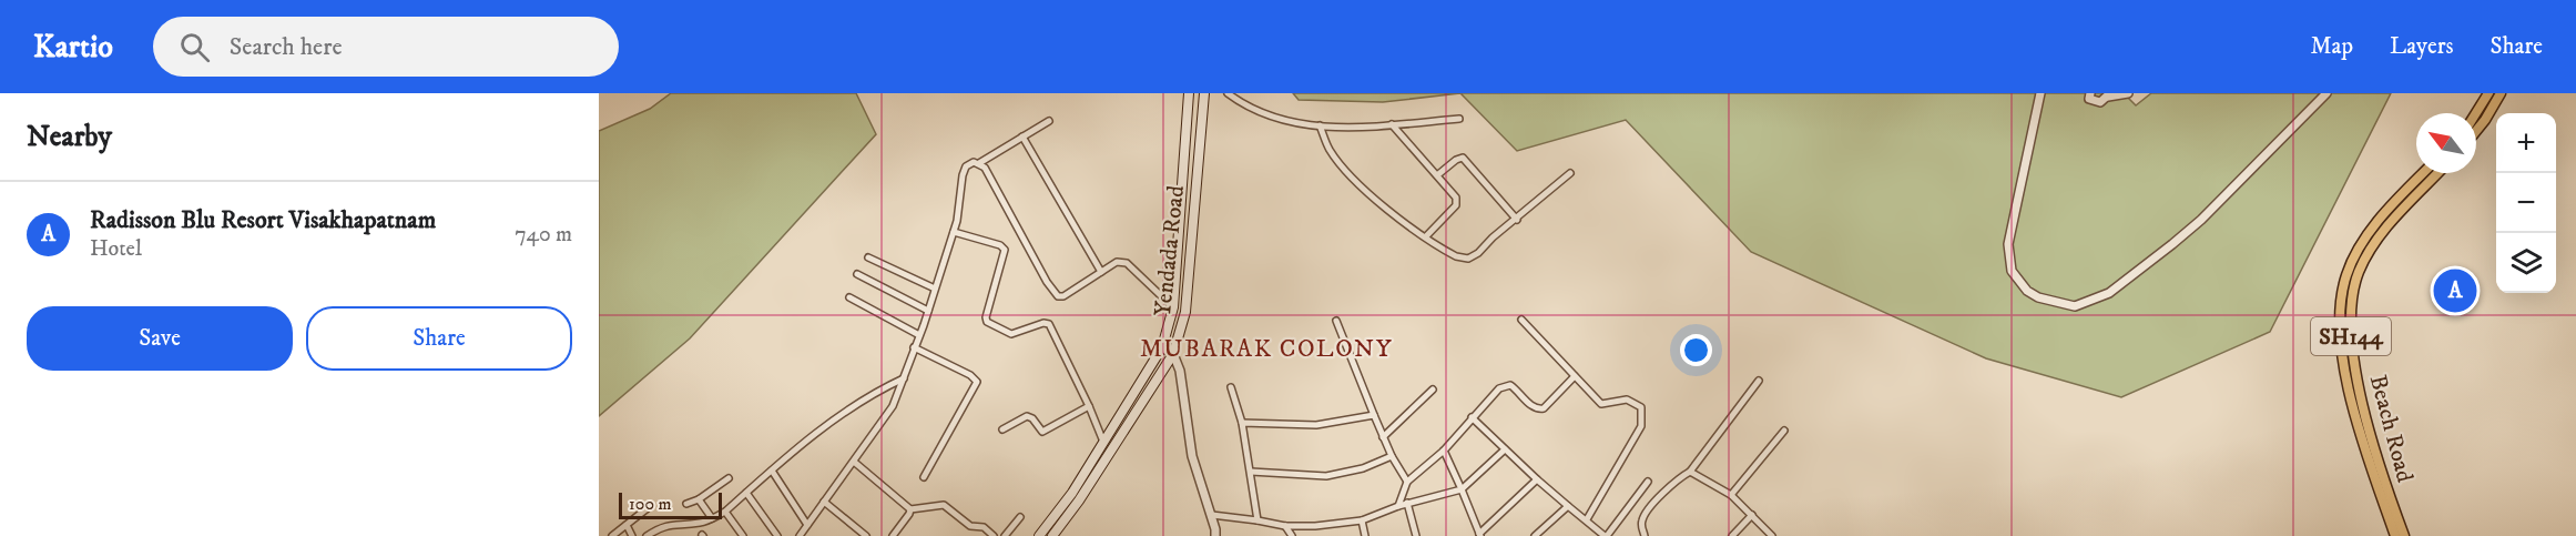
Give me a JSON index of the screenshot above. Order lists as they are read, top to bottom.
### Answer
{
  "streets": {
    "main road": ["Yendada Road", "SH144", "Beach Road"]
  },
  "crossings": [
    ["SH144", "Beach Road"]
  ],
  "districts": ["MUBARAK COLONY"],
  "scale_bar": "100 m",
  "north": "top left",
  "page": {
    "header": "Kartio",
    "search": "Search here",
    "nav": ["Map", "Layers", "Share"],
    "heading": "Nearby",
    "map_buttons": ["+", "−"],
    "list": [
      {
        "mark": "A",
        "name": "Radisson Blu Resort Visakhapatnam",
        "note": "Hotel",
        "value": "740 m"
      }
    ],
    "pins": "A",
    "buttons": ["Save", "Share"],
    "scale": "100 m"
  }
}
